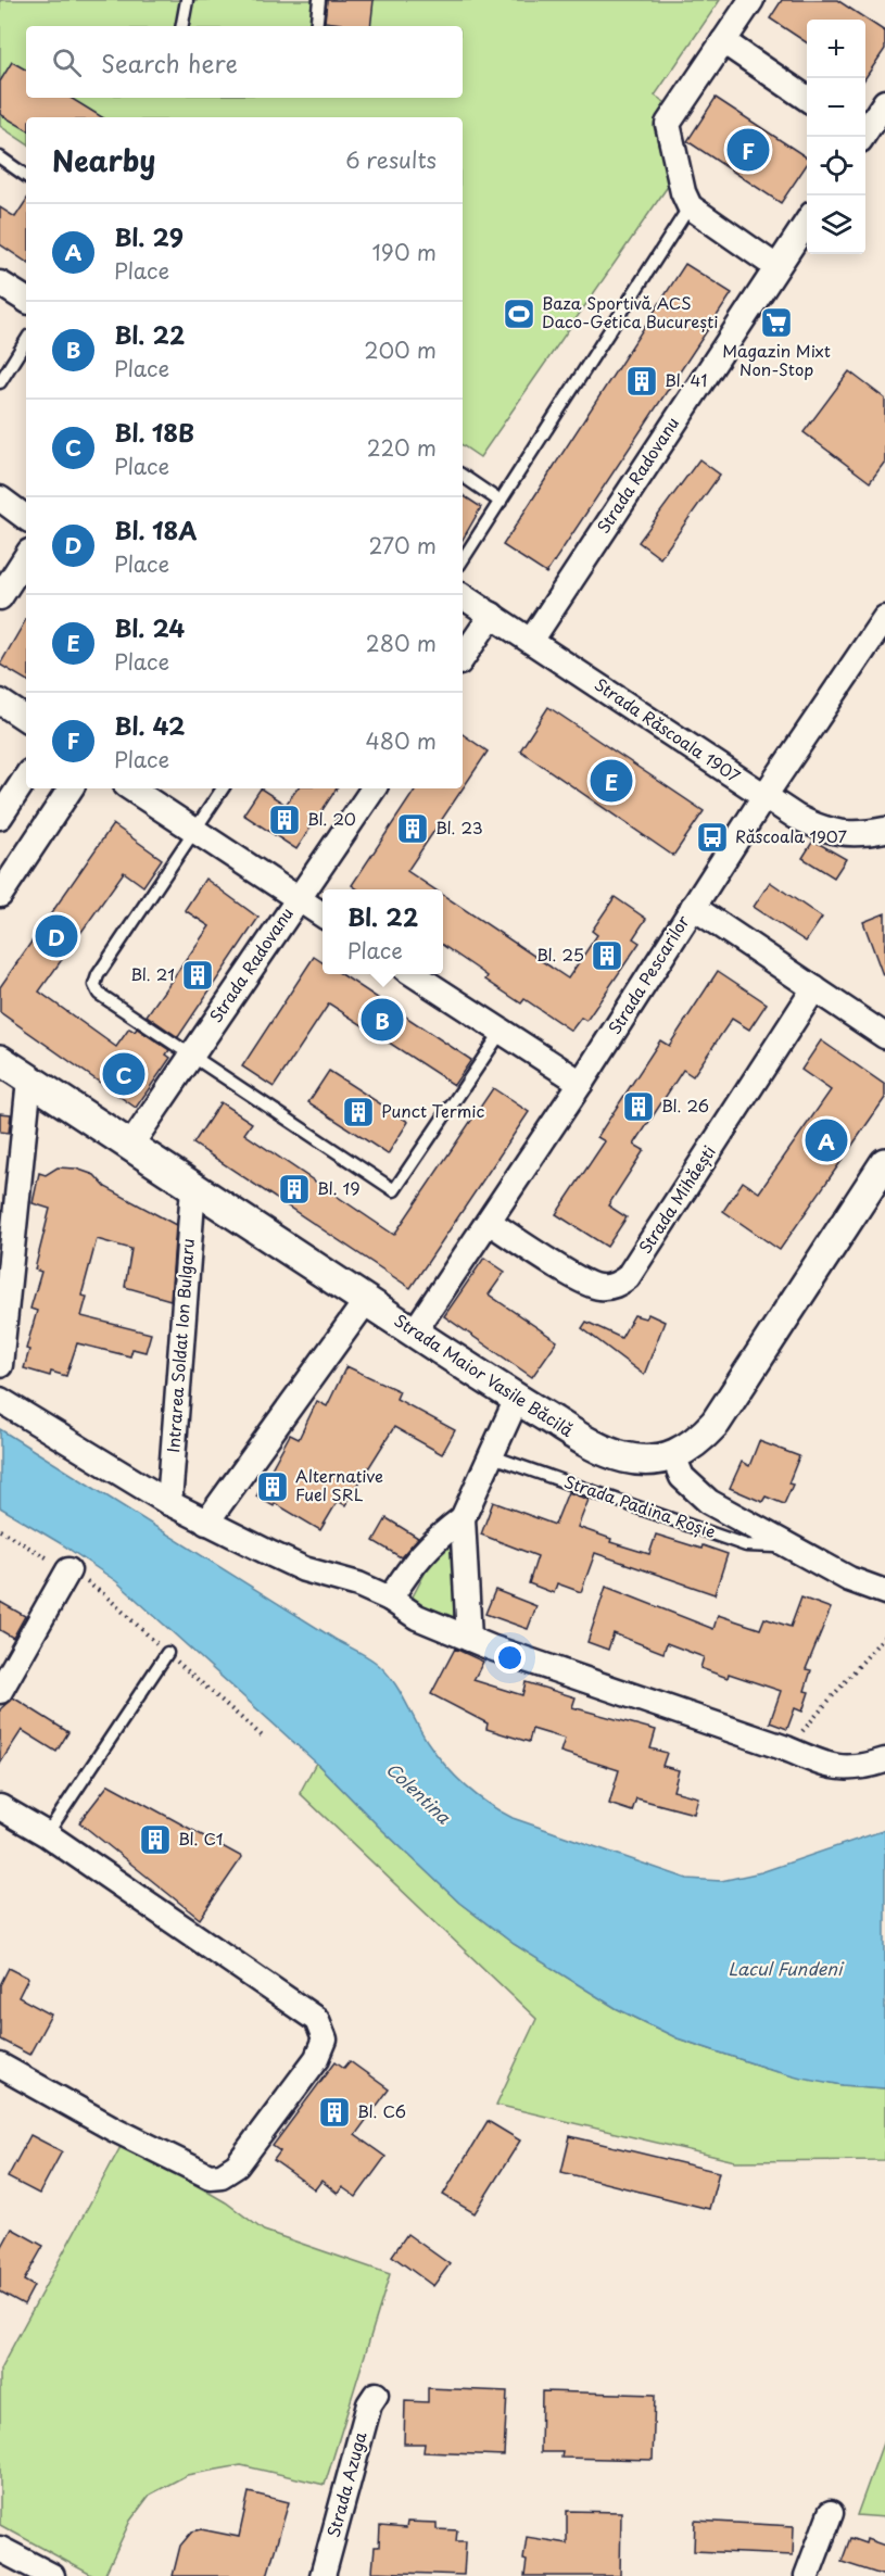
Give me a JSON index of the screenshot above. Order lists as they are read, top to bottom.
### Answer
{
  "streets": {
    "street": [
      "Strada Radovanu",
      "Strada Răscoala 1907",
      "Strada Pescarilor",
      "Strada Mihăești",
      "Intrarea Soldat Ion Bulgaru",
      "Strada Maior Vasile Băcilă",
      "Strada Padina Roșie",
      "Strada Azuga"
    ]
  },
  "crossings": [
    ["Strada Radovanu", "Strada Răscoala 1907"],
    ["Strada Radovanu", "Strada Maior Vasile Băcilă"],
    ["Strada Răscoala 1907", "Strada Pescarilor"],
    ["Strada Pescarilor", "Strada Mihăești"],
    ["Strada Pescarilor", "Strada Maior Vasile Băcilă"],
    ["Intrarea Soldat Ion Bulgaru", "Strada Maior Vasile Băcilă"],
    ["Strada Maior Vasile Băcilă", "Strada Padina Roșie"]
  ],
  "water": ["Colentina", "Lacul Fundeni"],
  "places": {
    "sports": ["Baza Sportivă ACS Daco-Getica București"],
    "supermarket": ["Magazin Mixt Non-Stop"],
    "building": [
      "Bl. 41",
      "Bl. 20",
      "Bl. 23",
      "Bl. 25",
      "Bl. 21",
      "Bl. 26",
      "Punct Termic",
      "Bl. 19",
      "Alternative Fuel SRL",
      "Bl. C1",
      "Bl. C6"
    ],
    "bus stop": ["Răscoala 1907"]
  },
  "page": {
    "map_buttons": ["+", "−"],
    "search": "Search here",
    "heading": ["Nearby", "6 results"],
    "pins": [
      "F",
      "E",
      "D",
      "B",
      "C",
      "A"
    ],
    "list": [
      {
        "mark": "A",
        "name": "Bl. 29",
        "note": "Place",
        "value": "190 m"
      },
      {
        "mark": "B",
        "name": "Bl. 22",
        "note": "Place",
        "value": "200 m"
      },
      {
        "mark": "C",
        "name": "Bl. 18B",
        "note": "Place",
        "value": "220 m"
      },
      {
        "mark": "D",
        "name": "Bl. 18A",
        "note": "Place",
        "value": "270 m"
      },
      {
        "mark": "E",
        "name": "Bl. 24",
        "note": "Place",
        "value": "280 m"
      },
      {
        "mark": "F",
        "name": "Bl. 42",
        "note": "Place",
        "value": "480 m"
      }
    ],
    "popup": ["Bl. 22", "Place"]
  }
}
